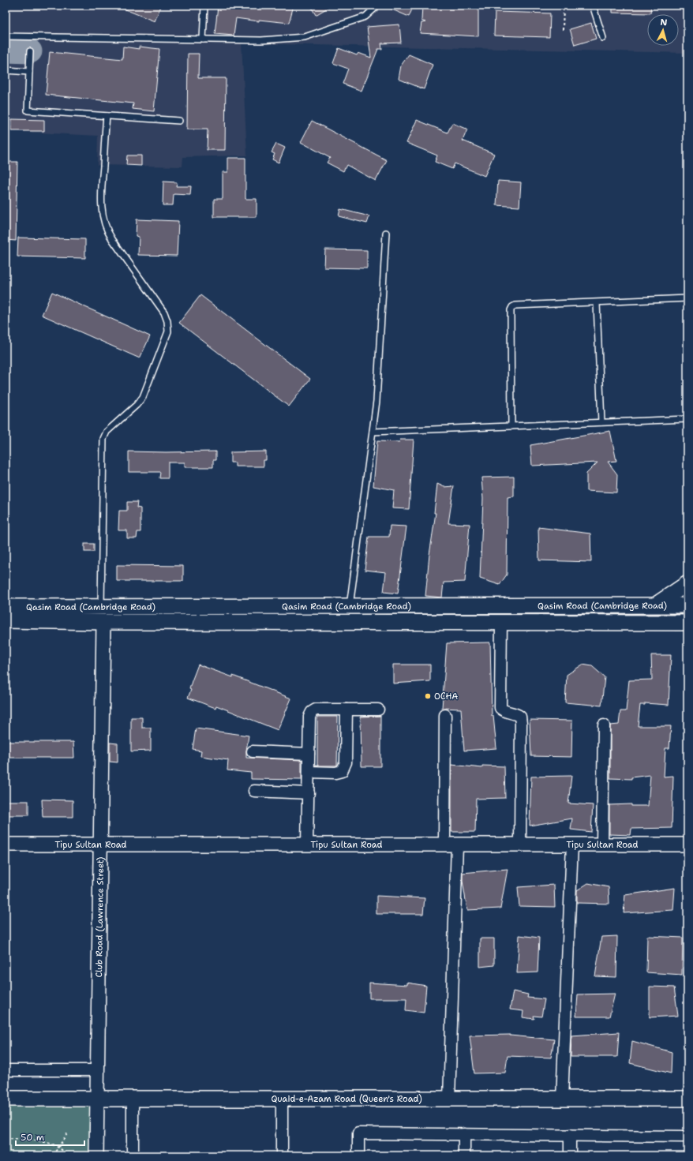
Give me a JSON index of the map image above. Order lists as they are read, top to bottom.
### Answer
{
  "streets": {
    "main road": ["Qasim Road (Cambridge Road)", "Quaid-e-Azam Road (Queen's Road)"],
    "street": ["Tipu Sultan Road", "Club Road (Lawrence Street)"]
  },
  "crossings": [
    ["Qasim Road (Cambridge Road)", "Club Road (Lawrence Street)"],
    ["Tipu Sultan Road", "Club Road (Lawrence Street)"],
    ["Club Road (Lawrence Street)", "Quaid-e-Azam Road (Queen's Road)"]
  ],
  "places": ["OCHA"],
  "scale_bar": "50 m",
  "north": "top"
}
